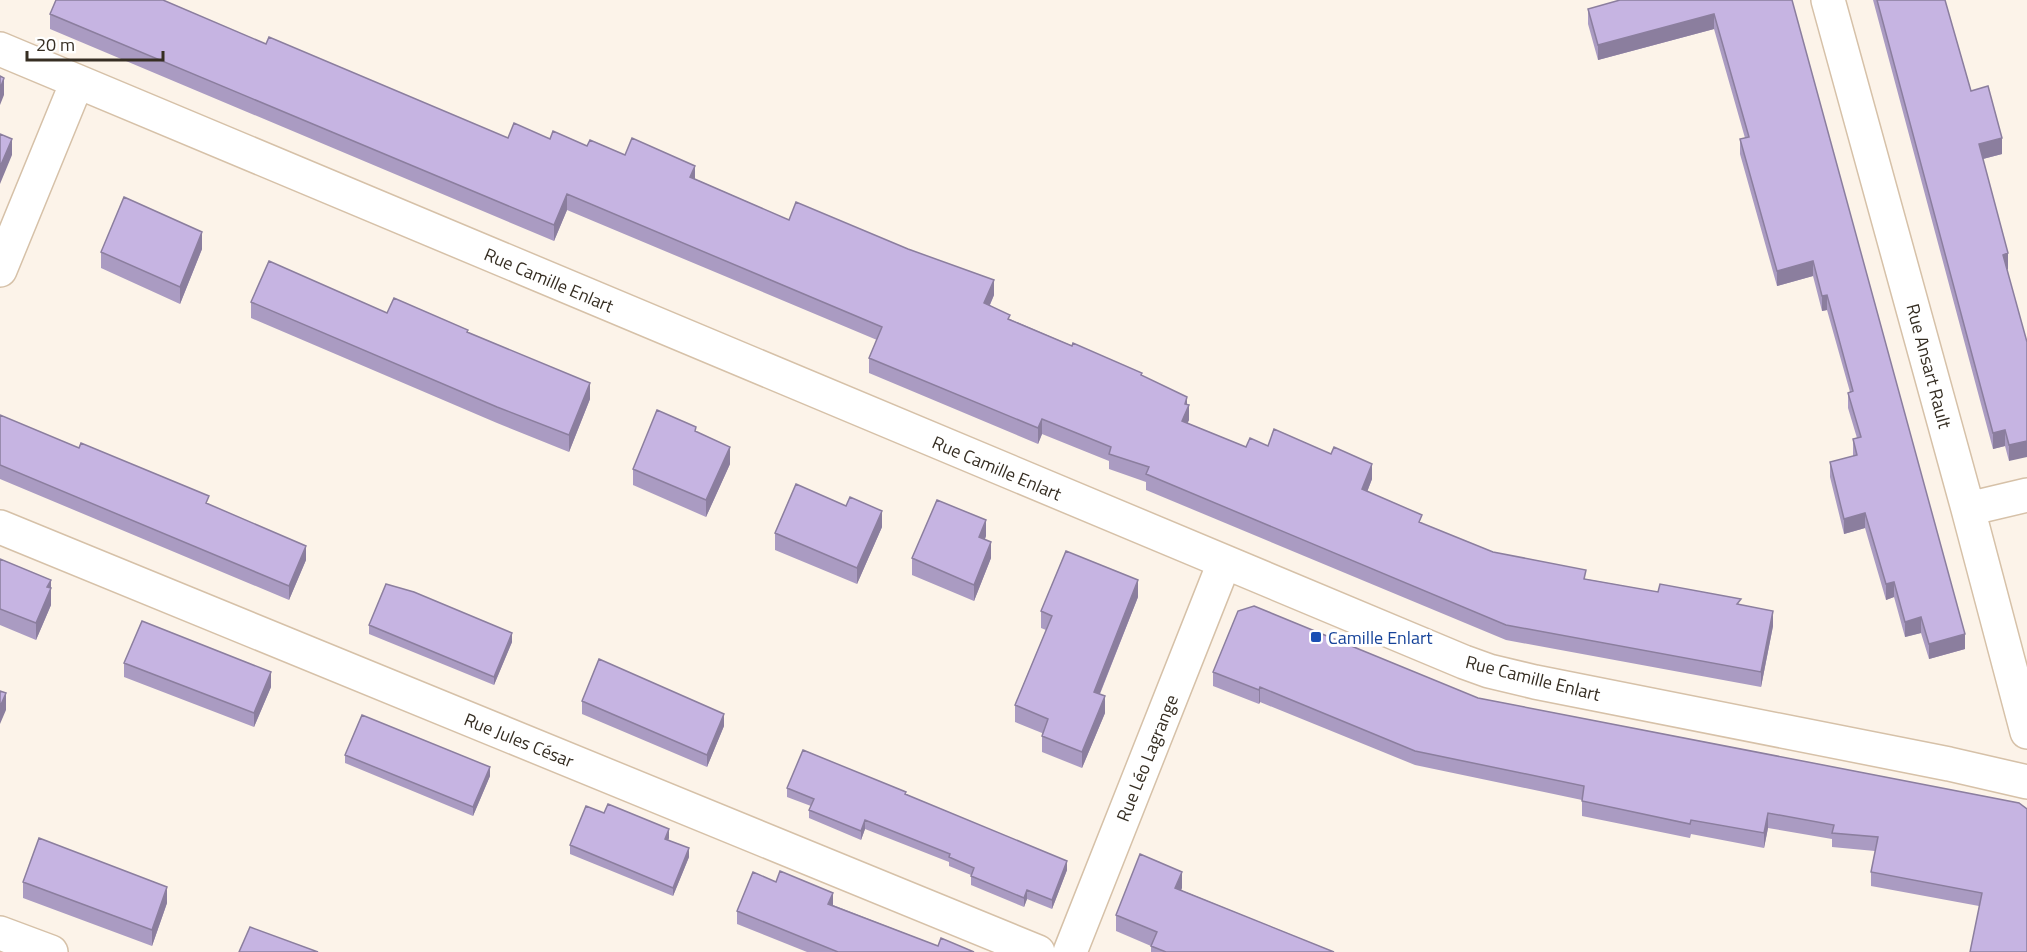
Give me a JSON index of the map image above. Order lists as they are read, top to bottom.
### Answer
{
  "streets": {
    "street": [
      "Rue Camille Enlart",
      "Rue Ansart Rault",
      "Rue Jules César",
      "Rue Léo Lagrange"
    ]
  },
  "crossings": [
    ["Rue Camille Enlart", "Rue Léo Lagrange"]
  ],
  "places": {
    "transit": ["Camille Enlart"]
  },
  "scale_bar": "20 m"
}
